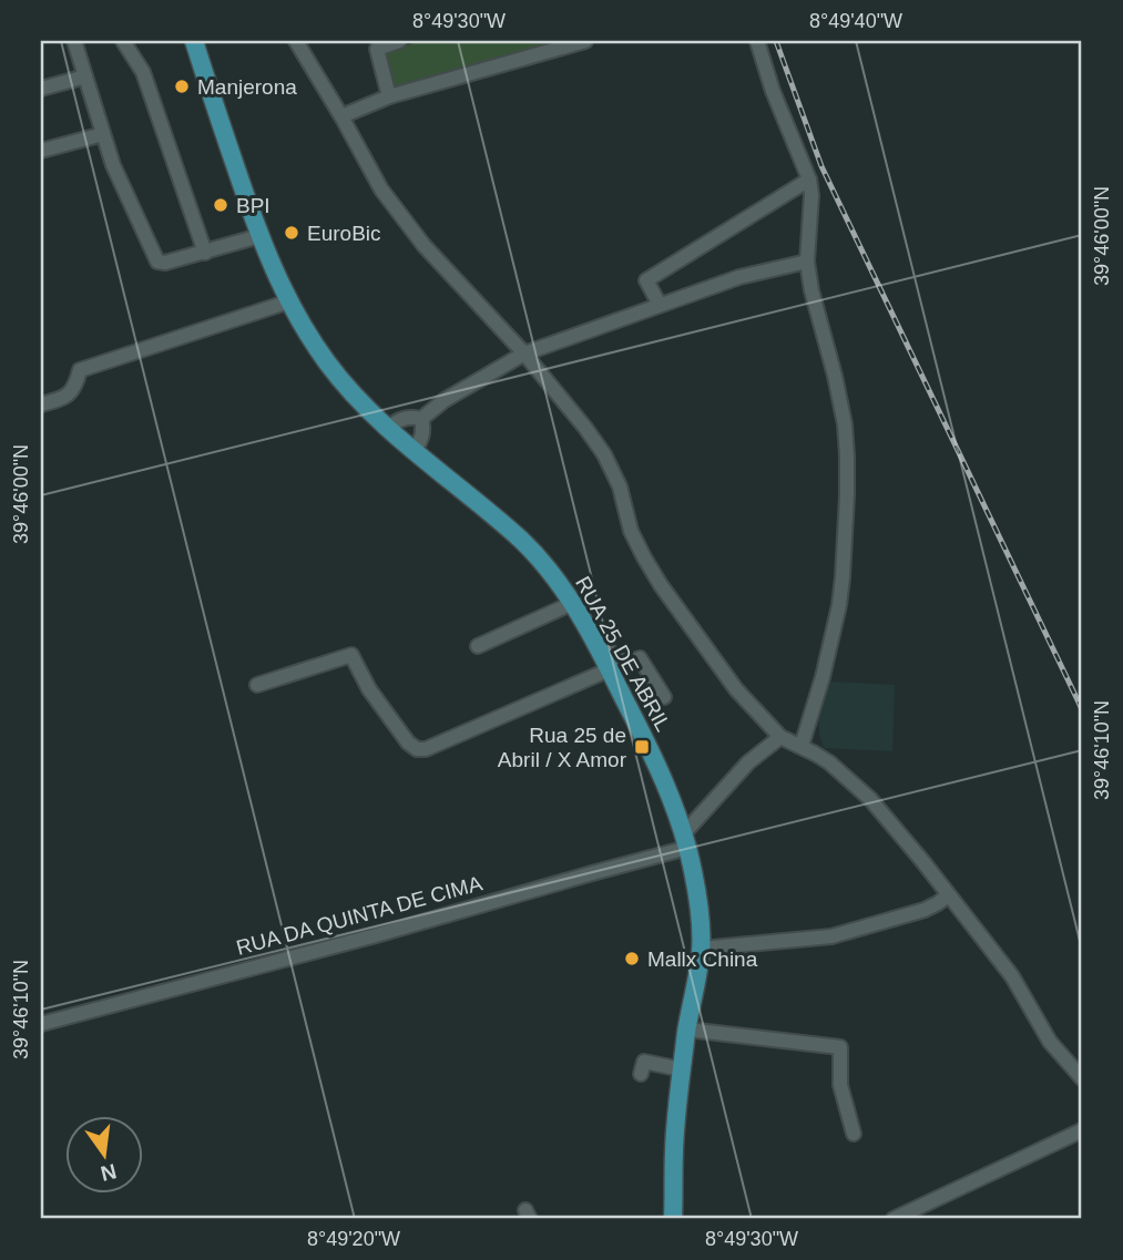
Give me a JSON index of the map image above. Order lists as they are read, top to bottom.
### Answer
{
  "streets": {
    "main road": ["RUA 25 DE ABRIL"],
    "street": ["RUA DA QUINTA DE CIMA"]
  },
  "crossings": [
    ["RUA 25 DE ABRIL", "RUA DA QUINTA DE CIMA"]
  ],
  "places": {
    "other": [
      "Manjerona",
      "BPI",
      "EuroBic",
      "Mallx China"
    ],
    "transit": ["Rua 25 de Abril / X Amor"]
  },
  "north": "bottom",
  "coordinates": [
    "8°49'30\"W",
    "8°49'40\"W",
    "39°46'00\"N",
    "39°46'10\"N",
    "8°49'20\"W"
  ]
}
